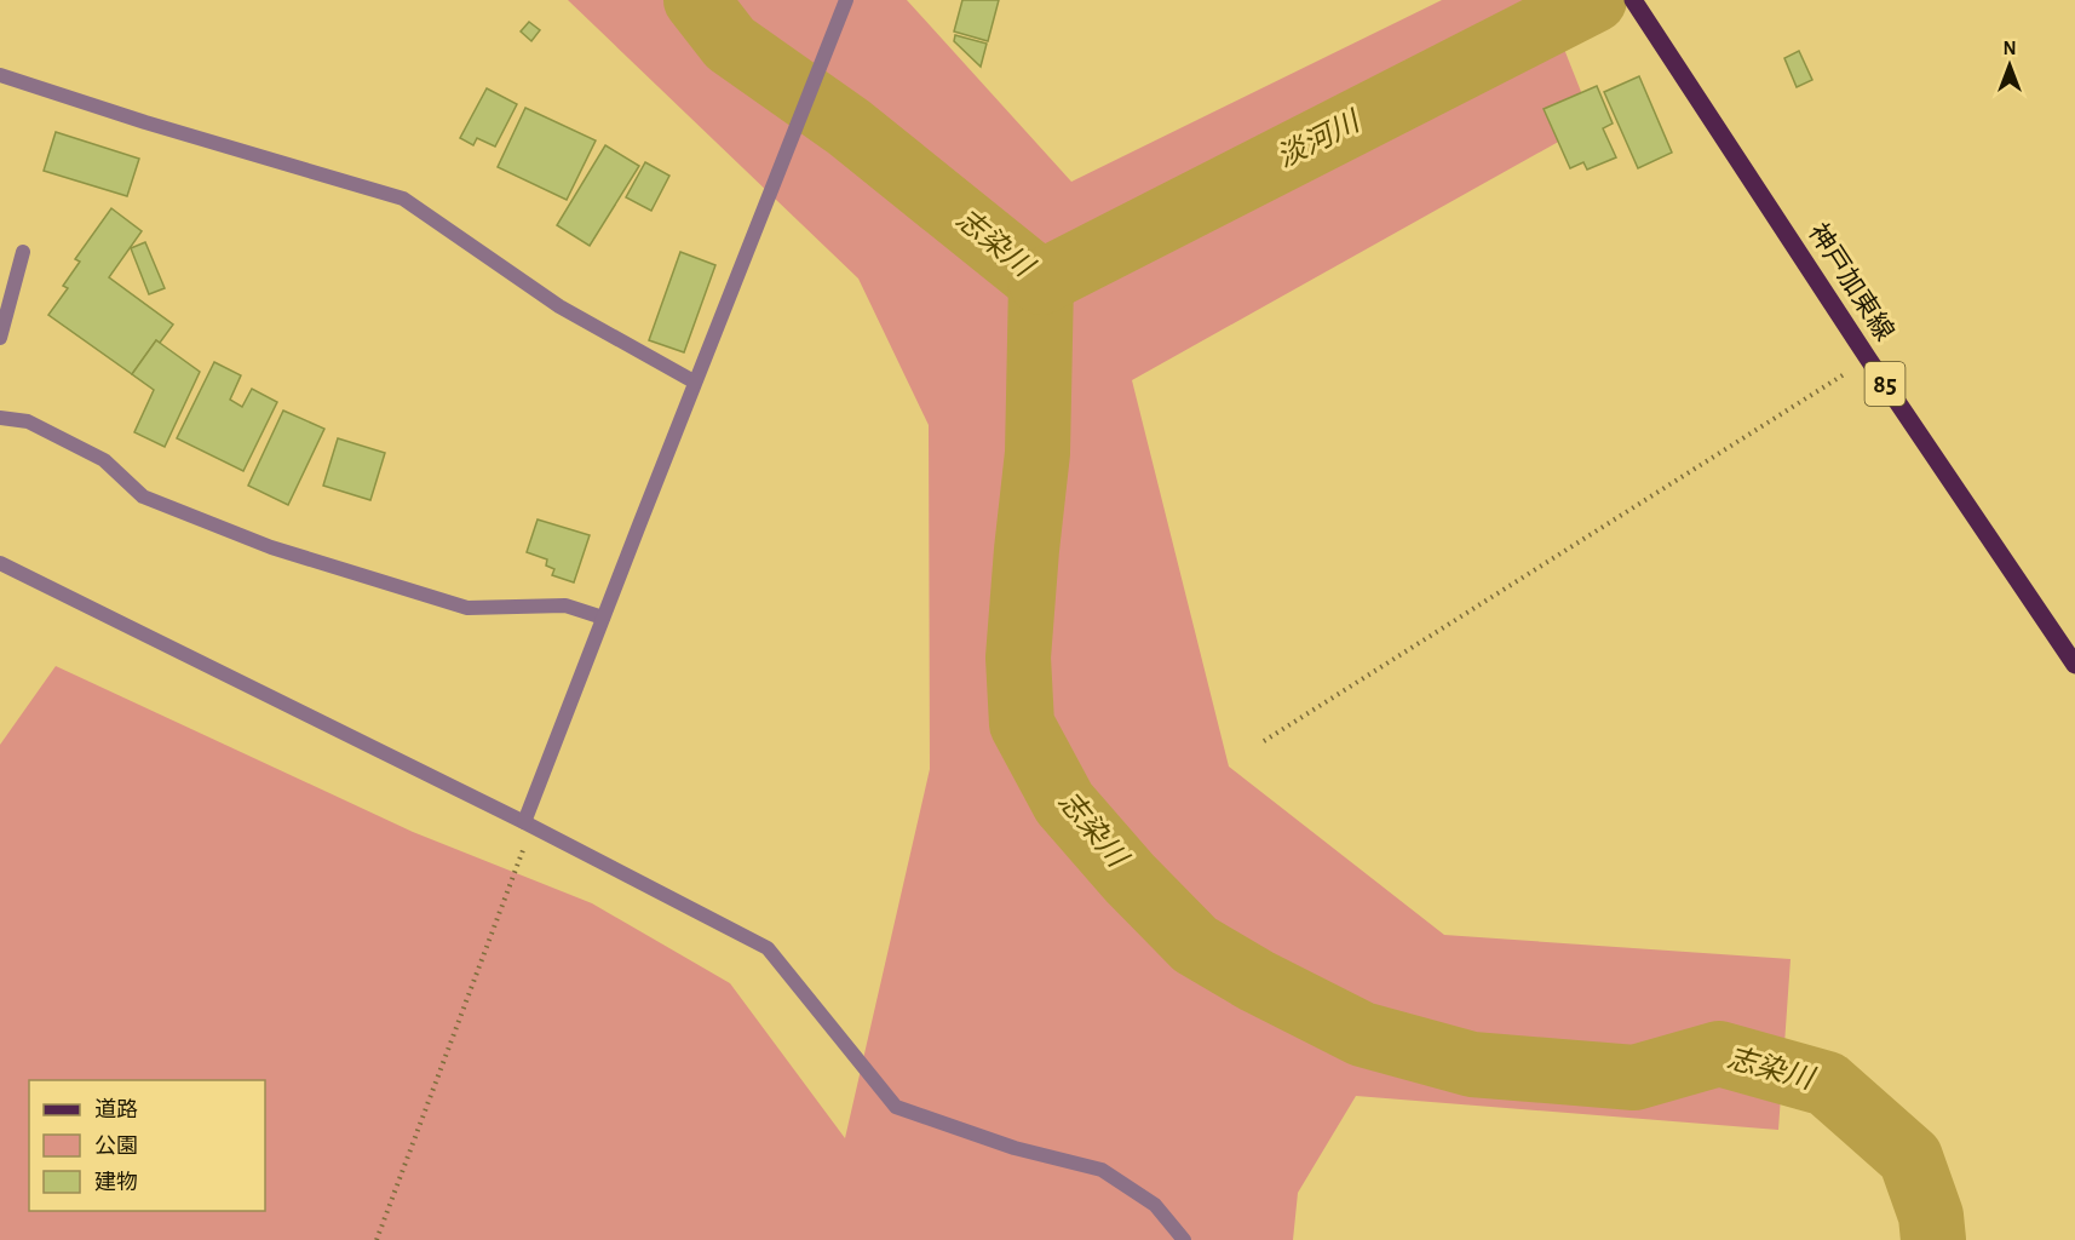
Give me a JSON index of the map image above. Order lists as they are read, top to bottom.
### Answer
{
  "streets": {
    "main road": ["神戸加東線", "85"]
  },
  "water": ["淡河川", "志染川"],
  "legend": ["道路", "公園", "建物"],
  "north": "top"
}
